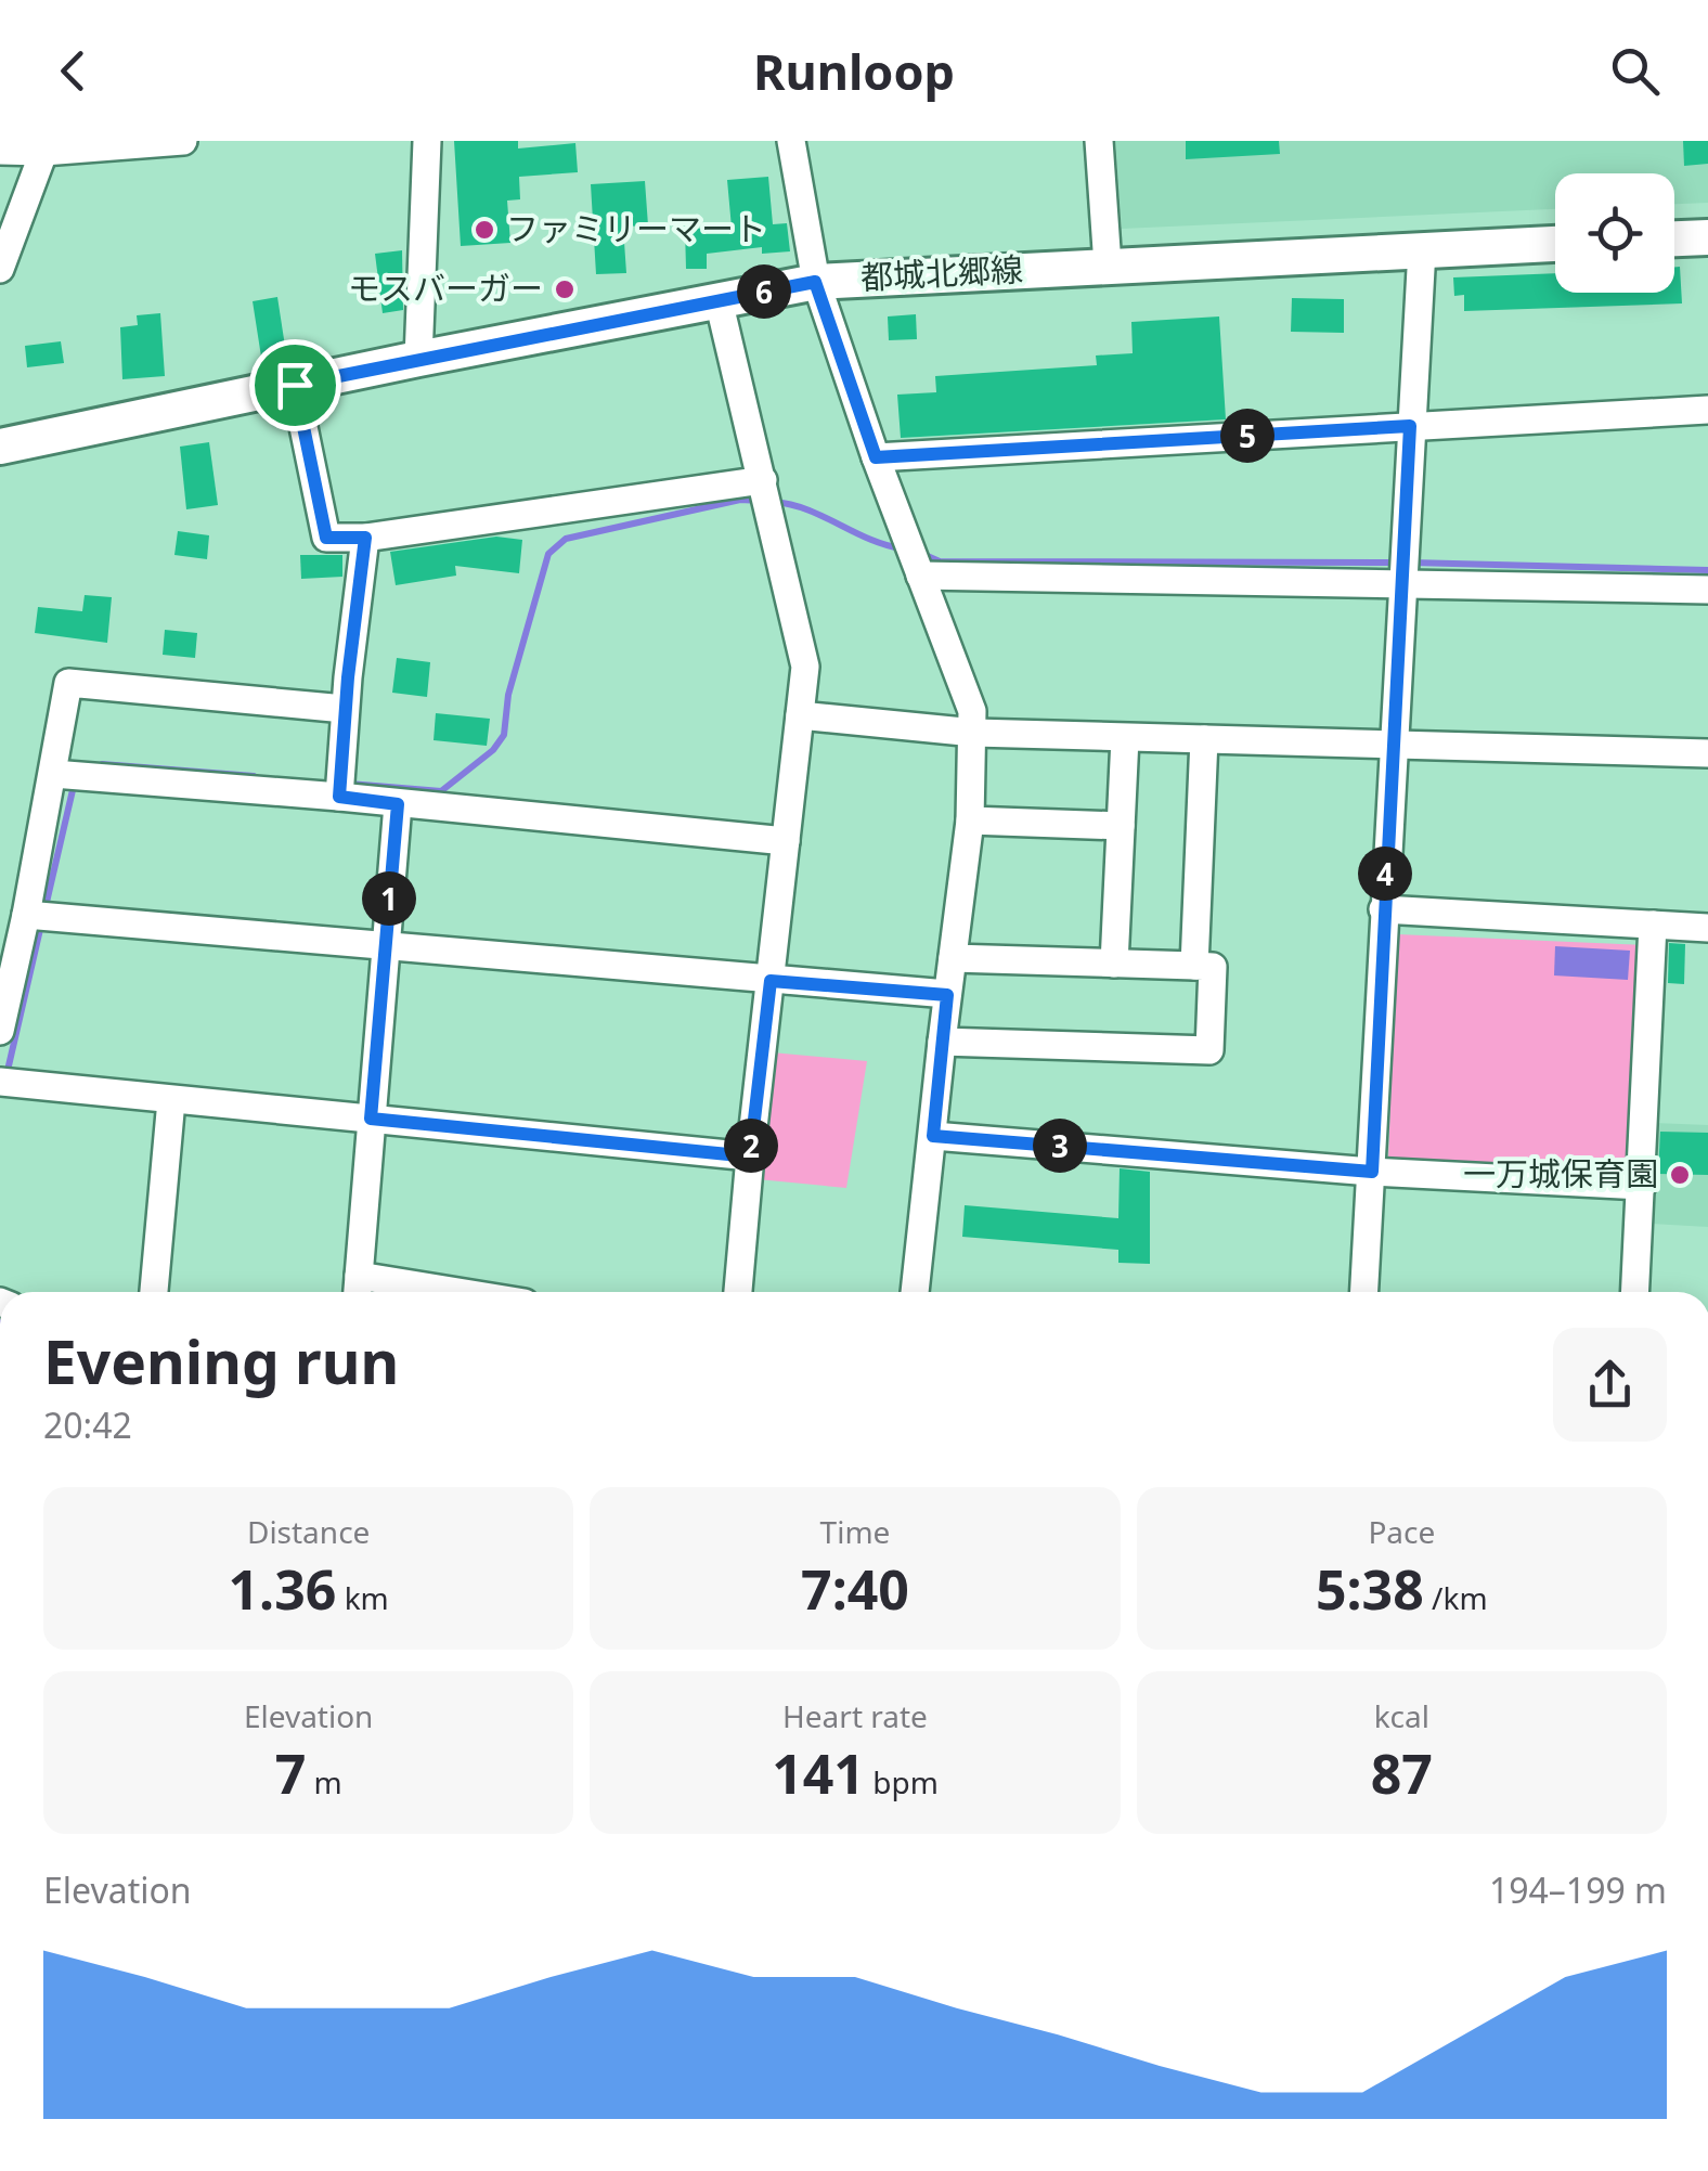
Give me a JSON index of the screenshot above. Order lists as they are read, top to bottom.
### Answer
{
  "streets": {
    "main road": ["都城北郷線"]
  },
  "places": ["ファミリーマート", "モスバーガー", "一万城保育園"],
  "page": {
    "header": "Runloop",
    "pins": [
      "6",
      "5",
      "4",
      "1",
      "2",
      "3"
    ],
    "heading": ["Evening run", "20:42"],
    "stats": [
      ["Distance", "1.36 km"],
      ["Time", "7:40"],
      ["Pace", "5:38 /km"],
      ["Elevation", "7 m"],
      ["Heart rate", "141 bpm"],
      ["kcal", "87"]
    ],
    "chart": ["Elevation", "194–199 m"]
  }
}
